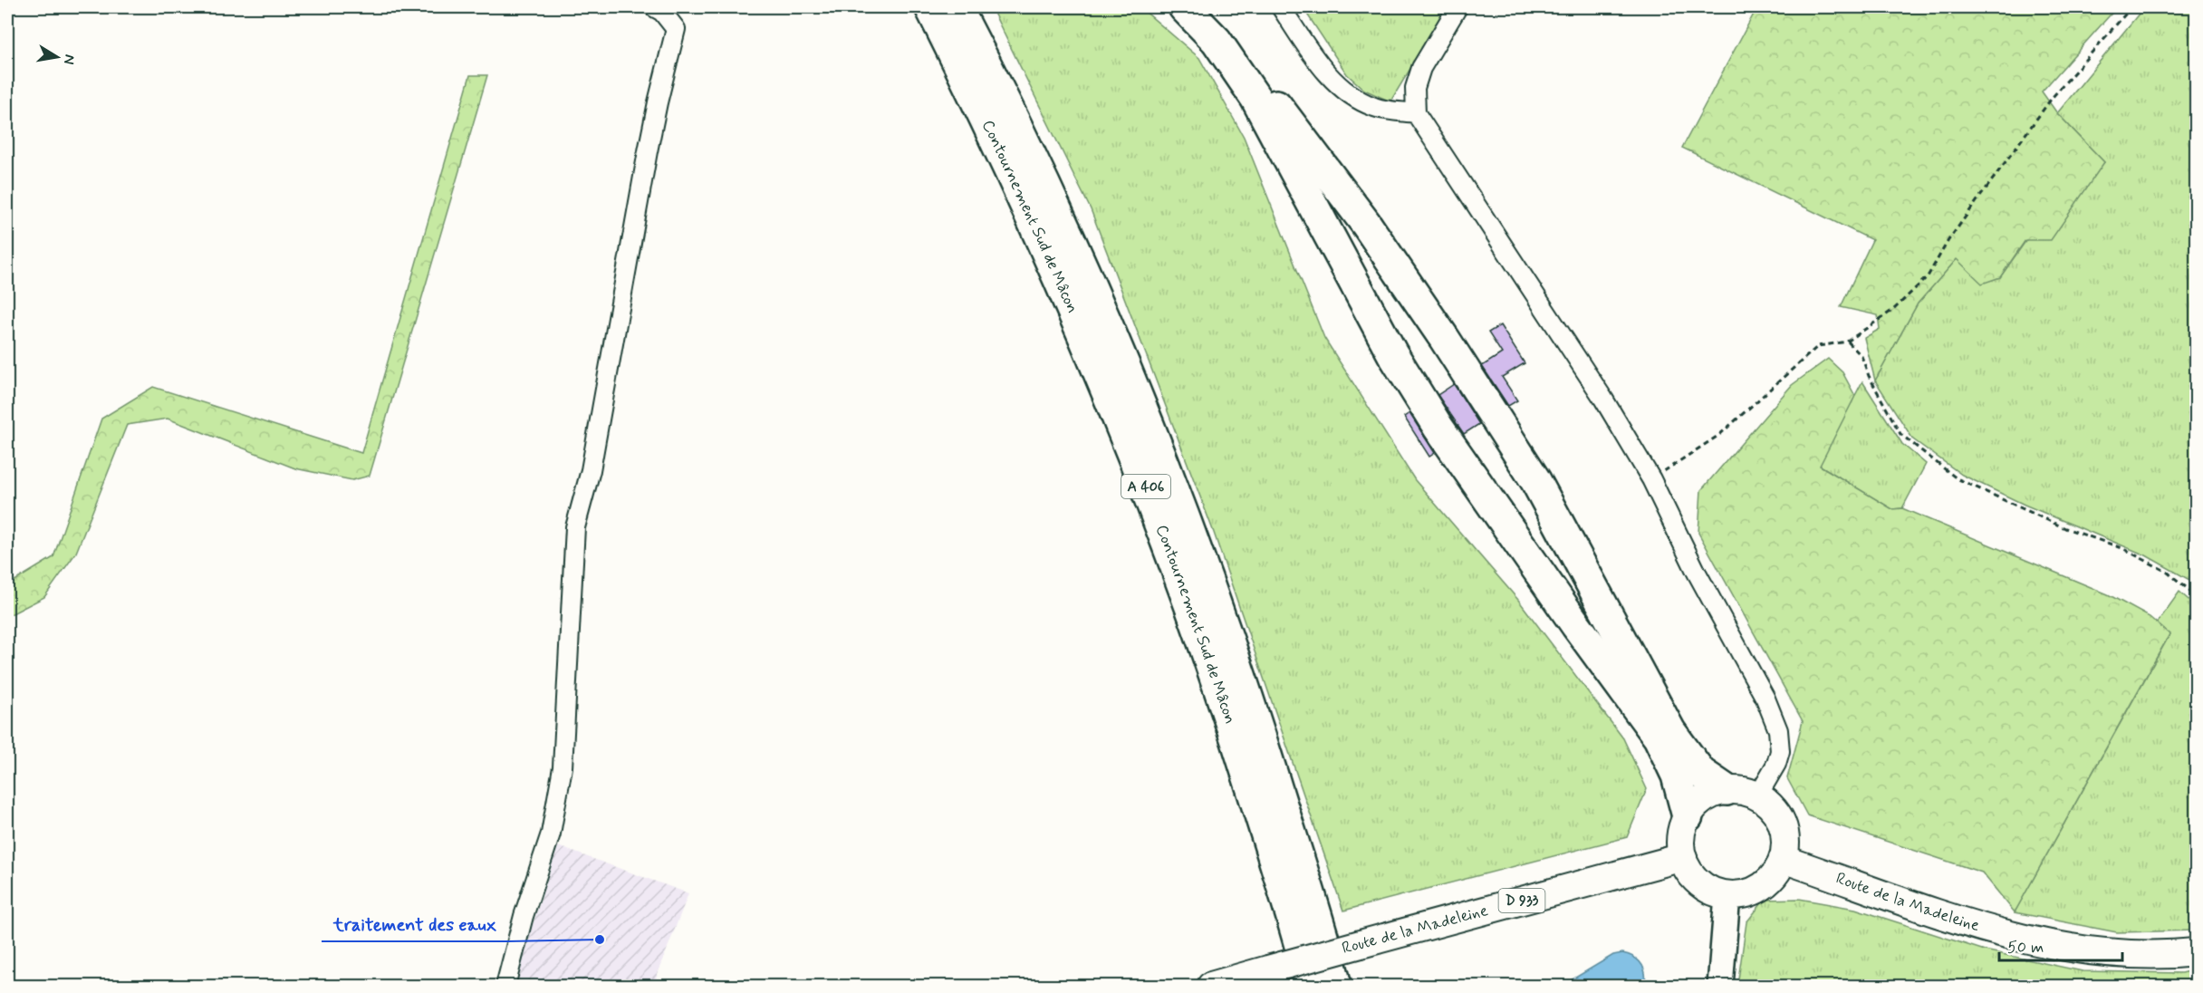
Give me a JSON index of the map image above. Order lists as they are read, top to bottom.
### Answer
{
  "streets": {
    "highway": ["Contournement Sud de Mâcon", "A 406"],
    "main road": ["D 933", "Route de la Madeleine"]
  },
  "places": ["traitement des eaux"],
  "scale_bar": "50 m",
  "north": "right"
}
